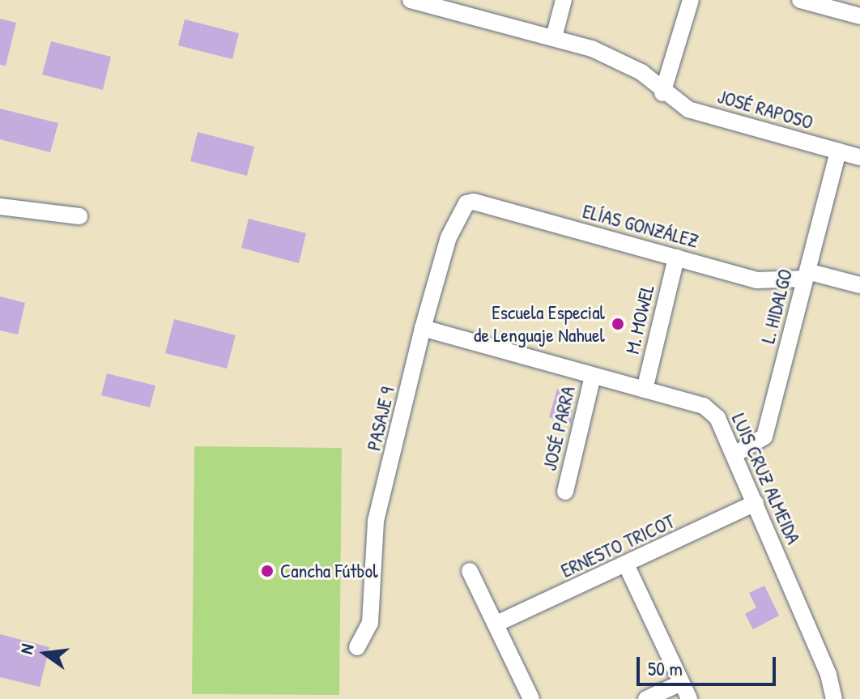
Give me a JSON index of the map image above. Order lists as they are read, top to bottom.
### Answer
{
  "streets": {
    "street": [
      "JOSÉ RAPOSO",
      "ELÍAS GONZÁLEZ",
      "L. HIDALGO",
      "M. MOWEL",
      "PASAJE 9",
      "JOSÉ PARRA",
      "LUIS CRUZ ALMEIDA",
      "ERNESTO TRICOT"
    ]
  },
  "crossings": [
    ["JOSÉ RAPOSO", "L. HIDALGO"],
    ["ELÍAS GONZÁLEZ", "L. HIDALGO"],
    ["ELÍAS GONZÁLEZ", "M. MOWEL"],
    ["ELÍAS GONZÁLEZ", "PASAJE 9"],
    ["L. HIDALGO", "LUIS CRUZ ALMEIDA"],
    ["M. MOWEL", "LUIS CRUZ ALMEIDA"],
    ["PASAJE 9", "LUIS CRUZ ALMEIDA"],
    ["JOSÉ PARRA", "LUIS CRUZ ALMEIDA"],
    ["LUIS CRUZ ALMEIDA", "ERNESTO TRICOT"]
  ],
  "places": ["Escuela Especial de Lenguaje Nahuel", "Cancha Fútbol"],
  "scale_bar": "50 m",
  "north": "left"
}
